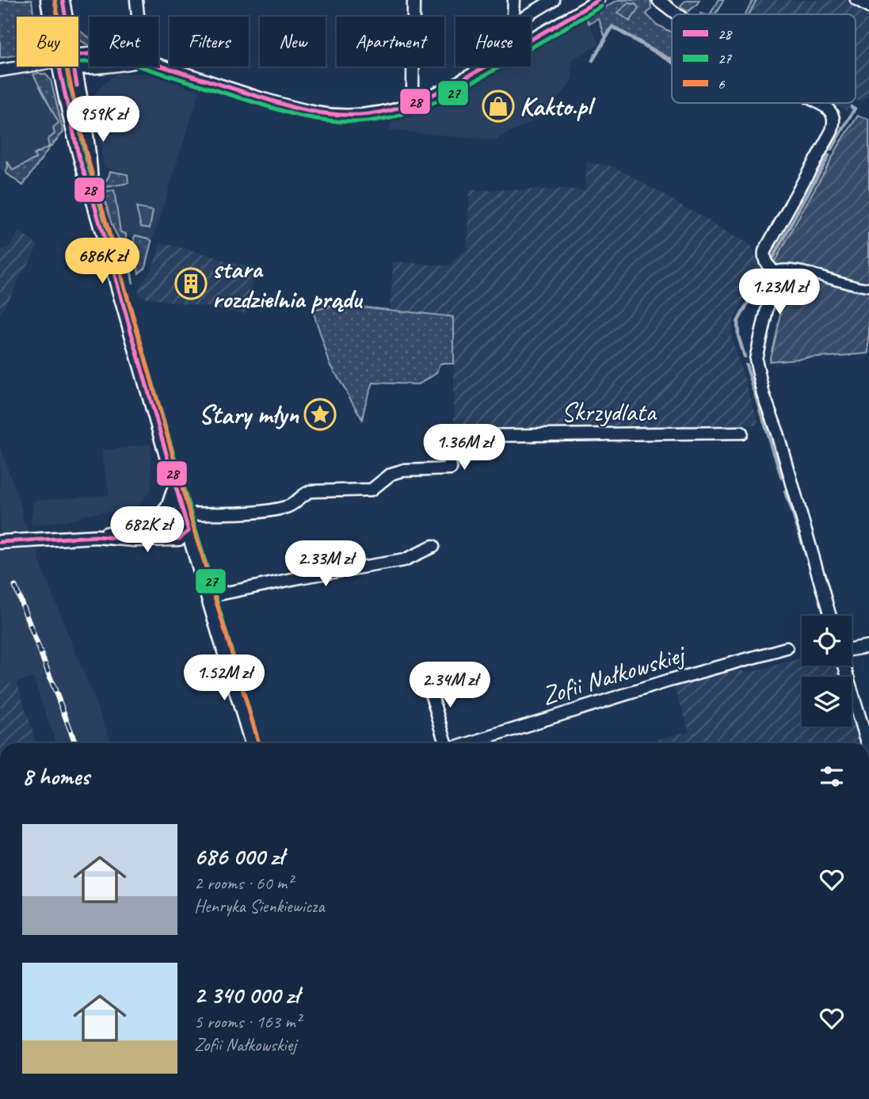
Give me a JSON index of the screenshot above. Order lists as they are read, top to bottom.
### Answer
{
  "streets": {
    "street": ["Skrzydlata", "Zofii Nałkowskiej"]
  },
  "places": {
    "shop": ["Kakto.pl"],
    "building": ["stara rozdzielnia prądu"],
    "place": ["Stary młyn"]
  },
  "lines": ["transit line 28", "transit line 6", "transit line 27"],
  "legend": ["28", "27", "6"],
  "page": {
    "chip": [
      "Buy",
      "Rent",
      "Filters",
      "New",
      "Apartment",
      "House"
    ],
    "price": [
      "959K zł",
      "686K zł",
      "1.23M zł",
      "1.36M zł",
      "682K zł",
      "2.33M zł",
      "1.52M zł",
      "2.34M zł"
    ],
    "heading": "8 homes",
    "list": [
      {
        "name": "686 000 zł",
        "note": "2 rooms · 60 m² · Henryka Sienkiewicza"
      },
      {
        "name": "2 340 000 zł",
        "note": "5 rooms · 163 m² · Zofii Nałkowskiej"
      }
    ]
  }
}
